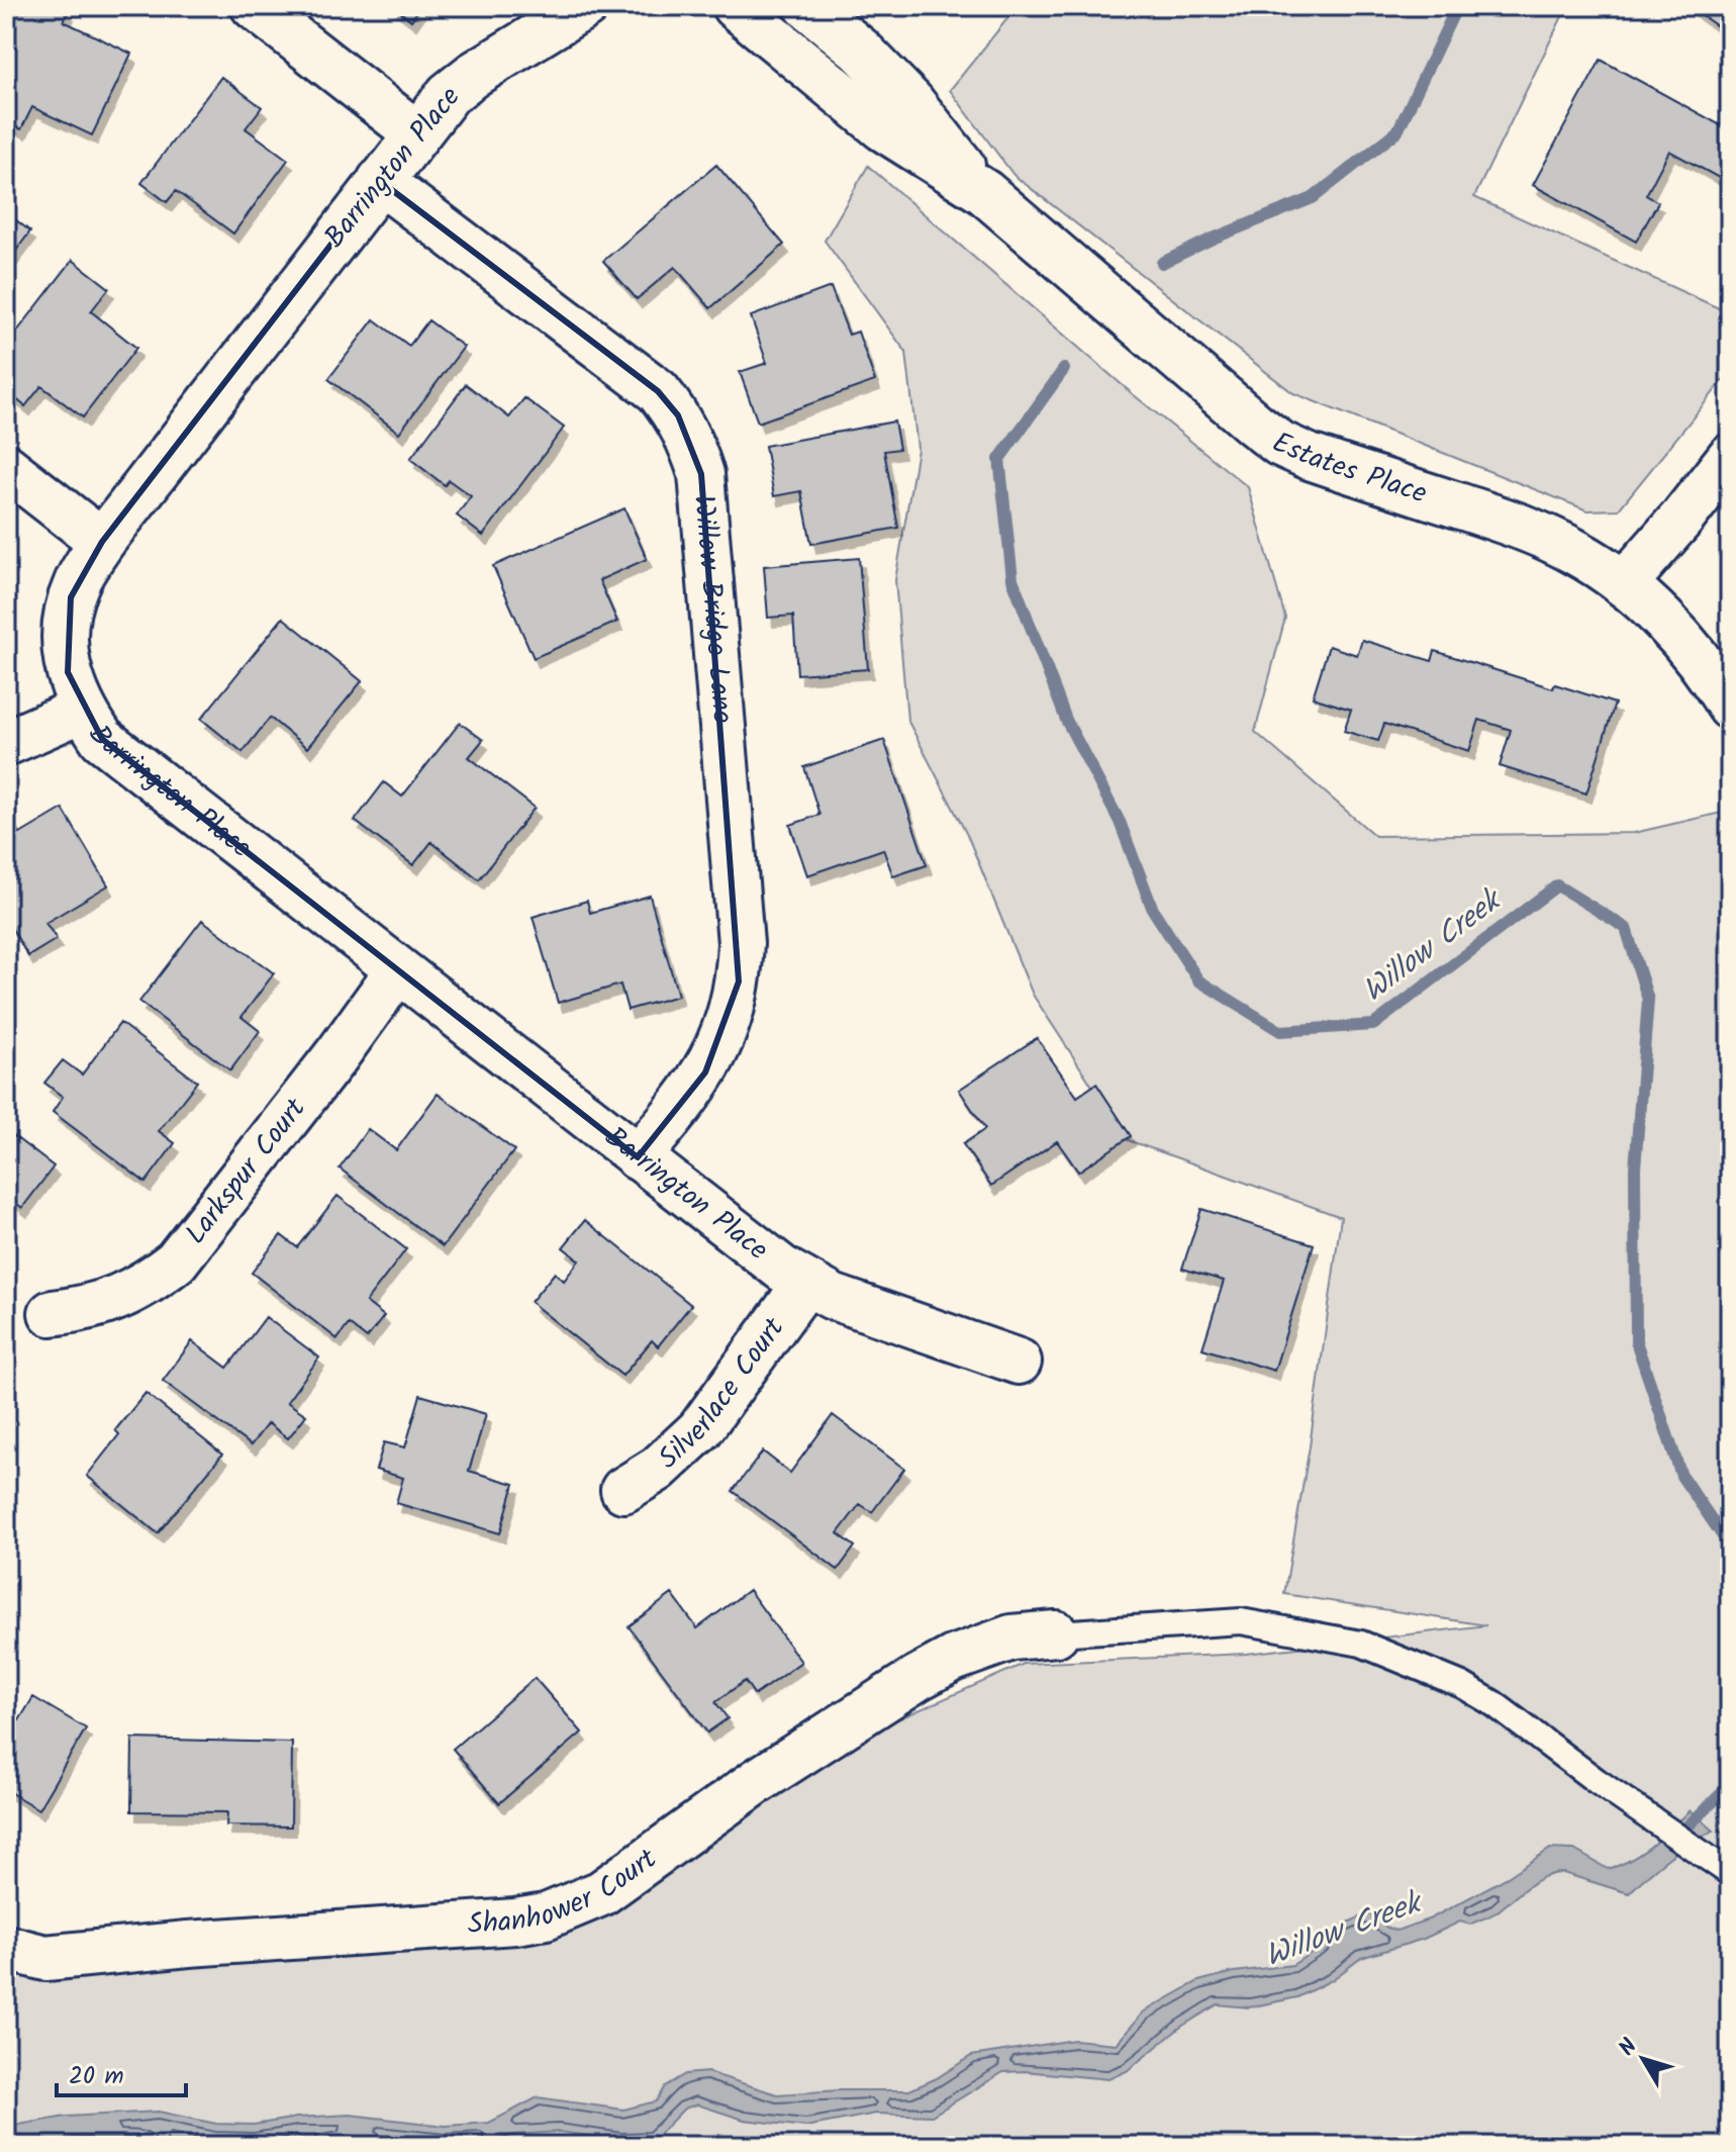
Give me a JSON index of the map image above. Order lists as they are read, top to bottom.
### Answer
{
  "streets": {
    "street": [
      "Barrington Place",
      "Estates Place",
      "Willow Bridge Lane",
      "Larkspur Court",
      "Silverlace Court",
      "Shanhower Court"
    ]
  },
  "crossings": [
    ["Barrington Place", "Willow Bridge Lane"],
    ["Barrington Place", "Larkspur Court"],
    ["Barrington Place", "Silverlace Court"]
  ],
  "water": ["Willow Creek"],
  "scale_bar": "20 m",
  "north": "top left"
}
